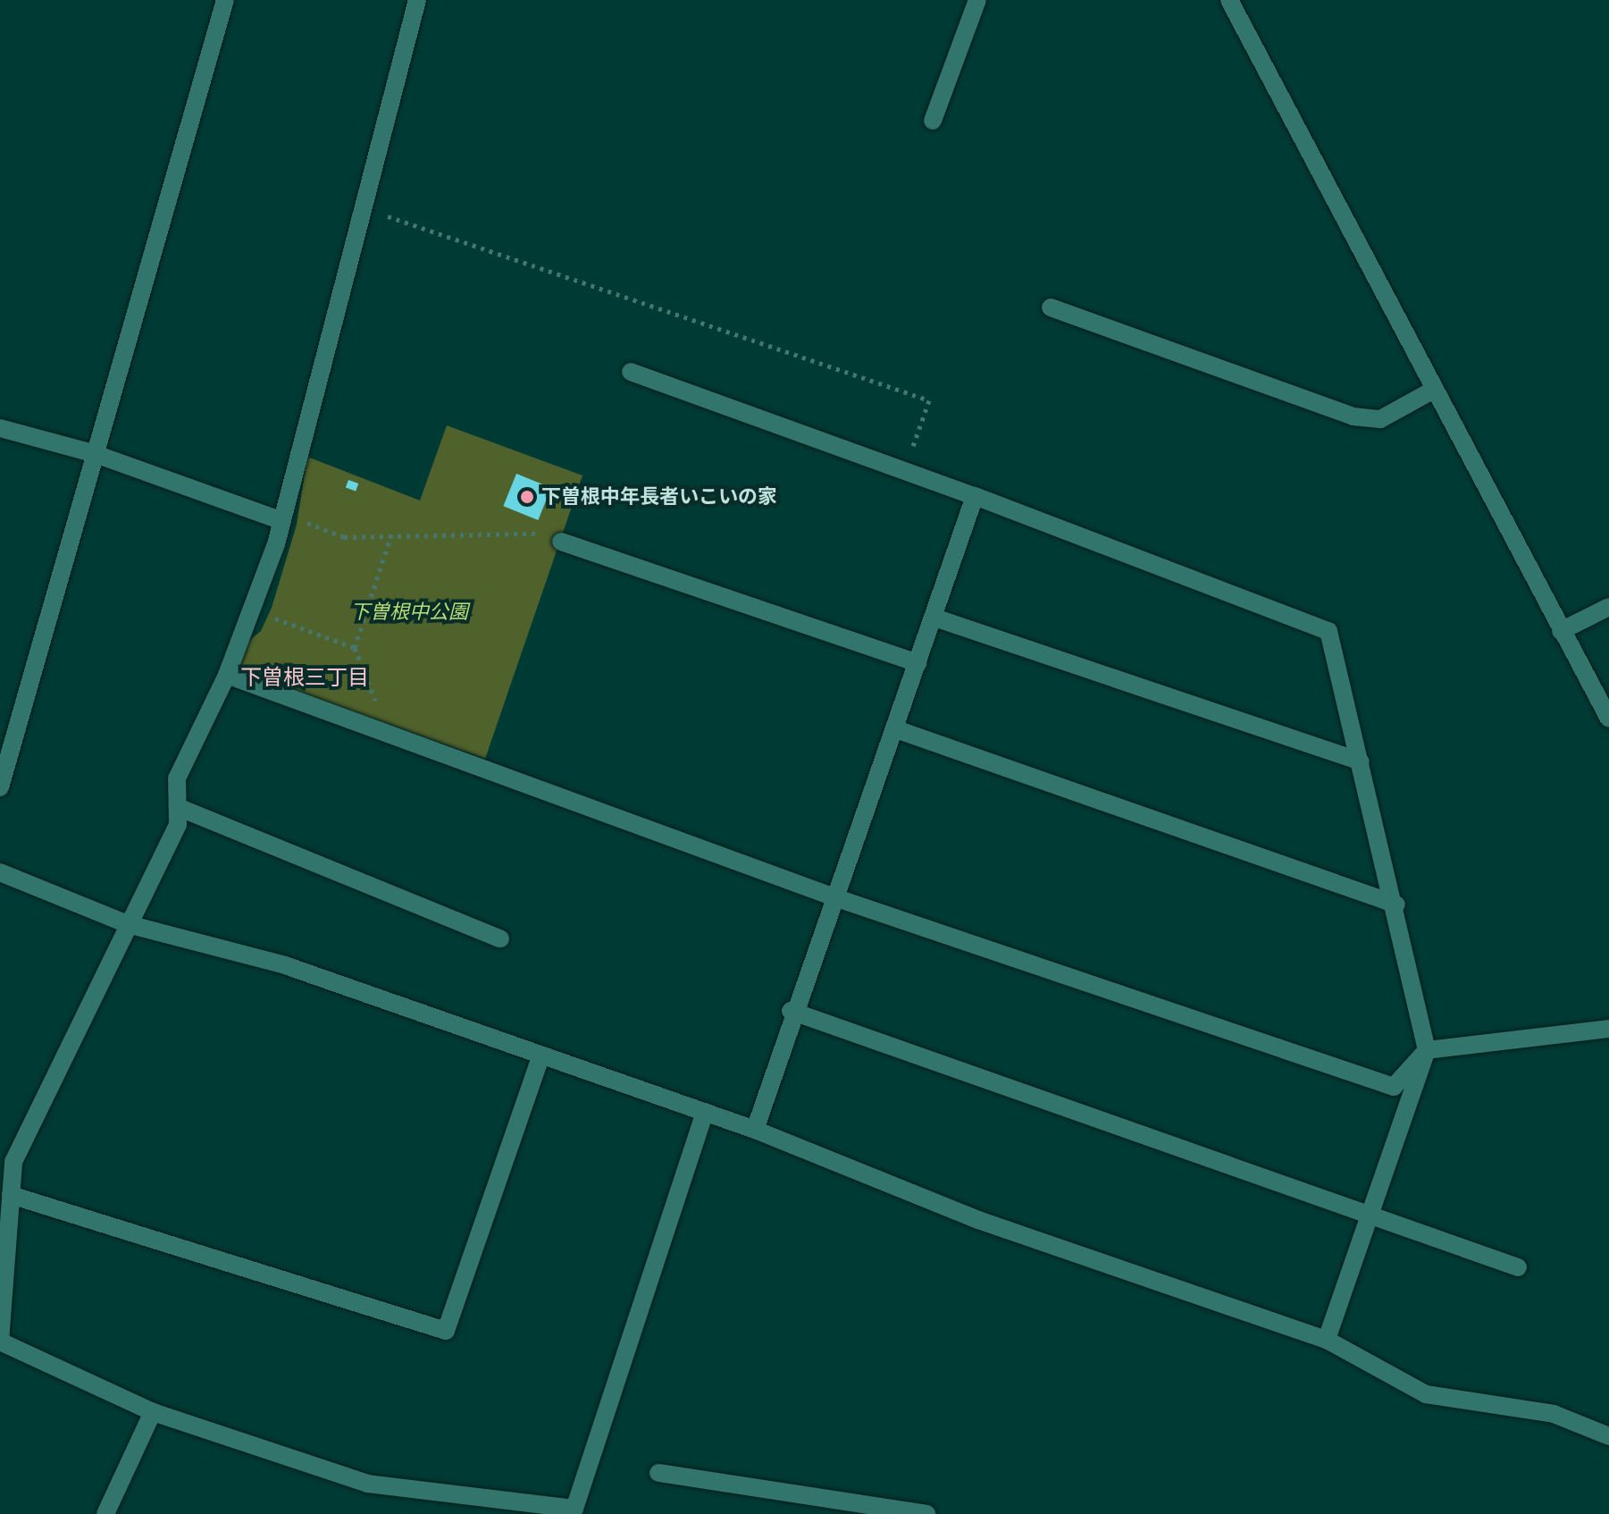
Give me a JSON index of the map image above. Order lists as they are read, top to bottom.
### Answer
{
  "districts": ["下曽根三丁目"],
  "parks": ["下曽根中公園"],
  "places": ["下曽根中年長者いこいの家"]
}
